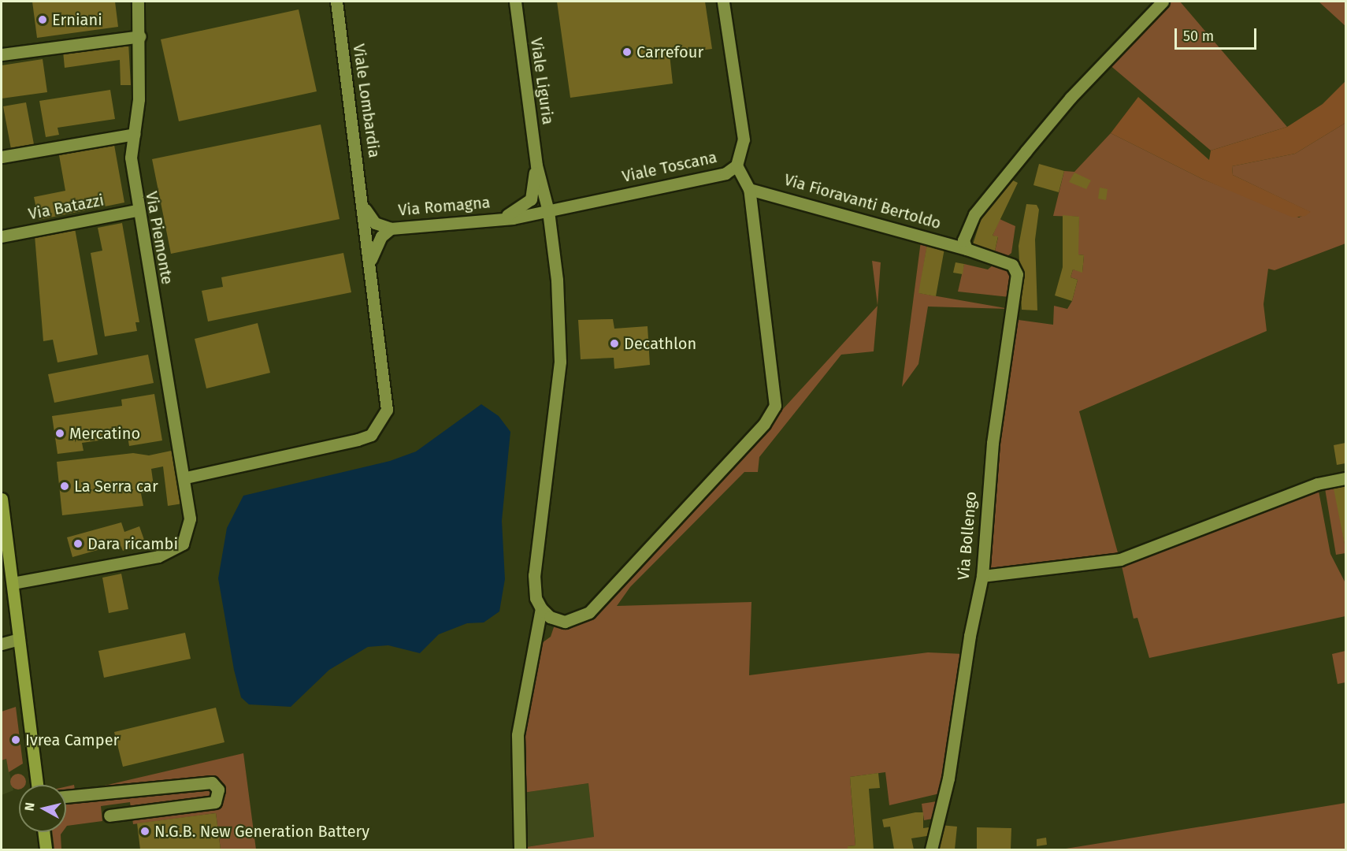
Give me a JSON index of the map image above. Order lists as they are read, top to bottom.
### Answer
{
  "streets": {
    "street": [
      "Viale Liguria",
      "Viale Lombardia",
      "Viale Toscana",
      "Via Fioravanti Bertoldo",
      "Via Romagna",
      "Via Batazzi",
      "Via Piemonte",
      "Via Bollengo"
    ]
  },
  "crossings": [
    ["Viale Lombardia", "Via Piemonte"],
    ["Viale Toscana", "Via Romagna"],
    ["Via Fioravanti Bertoldo", "Via Bollengo"],
    ["Via Batazzi", "Via Piemonte"]
  ],
  "places": [
    "Erniani",
    "Carrefour",
    "Decathlon",
    "Mercatino",
    "La Serra car",
    "Dara ricambi",
    "Ivrea Camper",
    "N.G.B. New Generation Battery"
  ],
  "scale_bar": "50 m",
  "north": "left"
}
